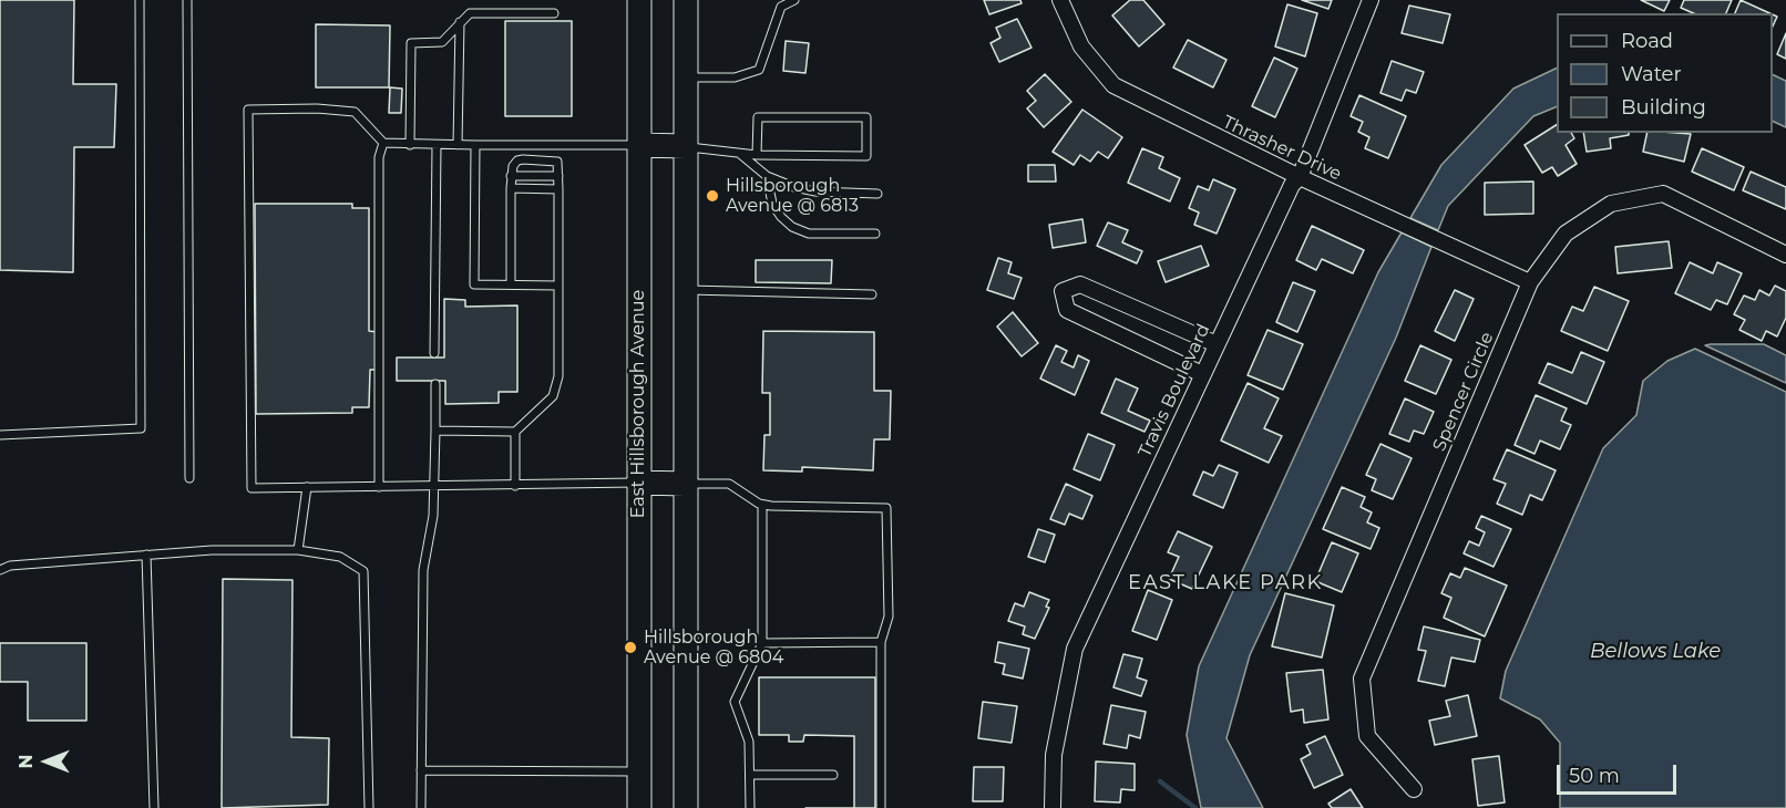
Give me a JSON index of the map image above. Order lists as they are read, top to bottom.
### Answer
{
  "streets": {
    "main road": ["East Hillsborough Avenue"],
    "street": ["Thrasher Drive", "Travis Boulevard", "Spencer Circle"]
  },
  "crossings": [
    ["Thrasher Drive", "Travis Boulevard"],
    ["Thrasher Drive", "Spencer Circle"]
  ],
  "districts": ["EAST LAKE PARK"],
  "water": ["Bellows Lake"],
  "places": ["Hillsborough Avenue @ 6813", "Hillsborough Avenue @ 6804"],
  "legend": ["Road", "Water", "Building"],
  "scale_bar": "50 m",
  "north": "left"
}
